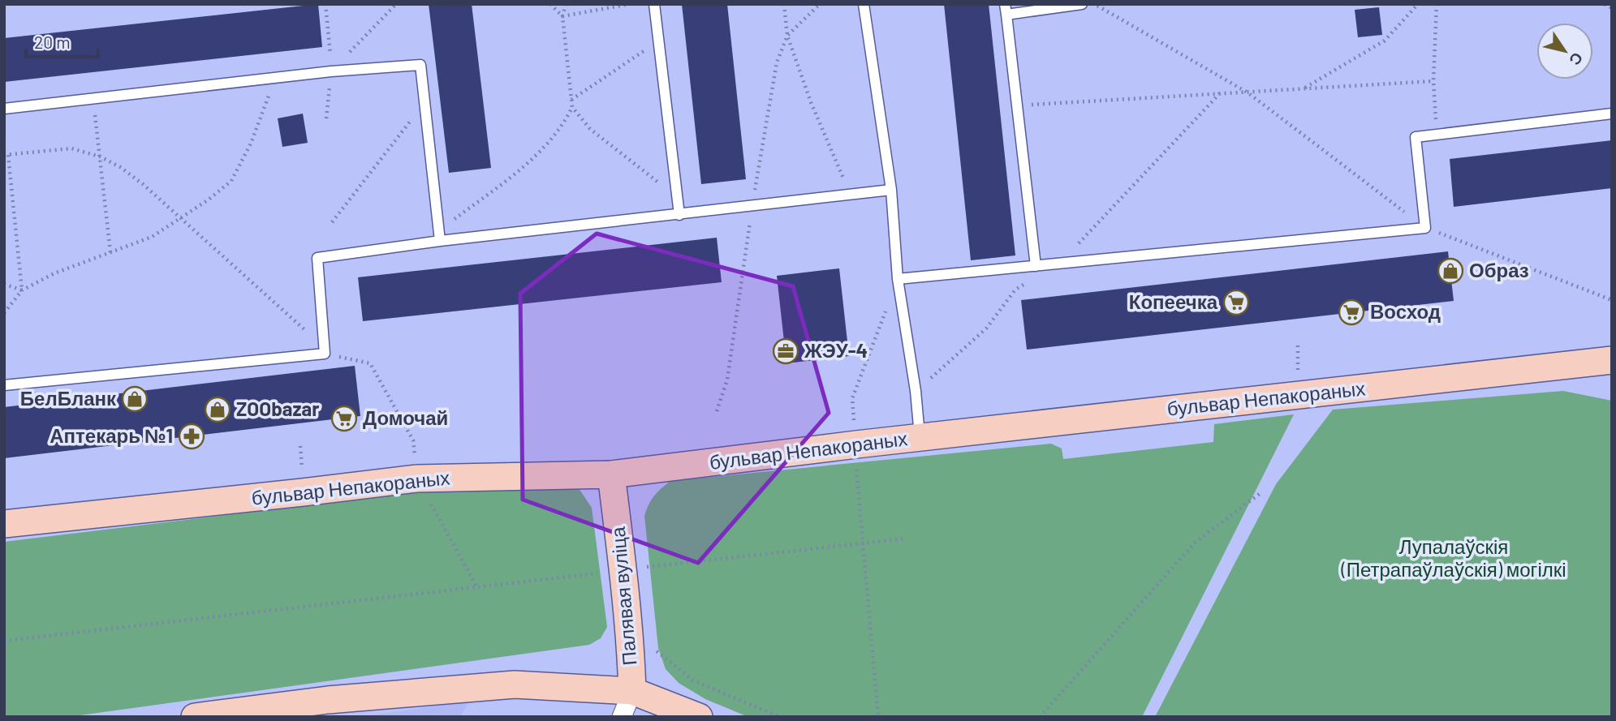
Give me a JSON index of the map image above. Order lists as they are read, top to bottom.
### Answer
{
  "streets": {
    "main road": ["бульвар Непакораных", "Палявая вуліца"]
  },
  "crossings": [
    ["бульвар Непакораных", "Палявая вуліца"]
  ],
  "parks": ["Лупалаўскія (Петрапаўлаўскія) могілкі"],
  "places": {
    "shop": ["Образ", "БелБланк", "ZOObazar"],
    "supermarket": ["Копеечка", "Восход", "Домочай"],
    "office": ["ЖЭУ-4"],
    "pharmacy": ["Аптекарь №1"]
  },
  "scale_bar": "20 m",
  "north": "bottom right"
}
